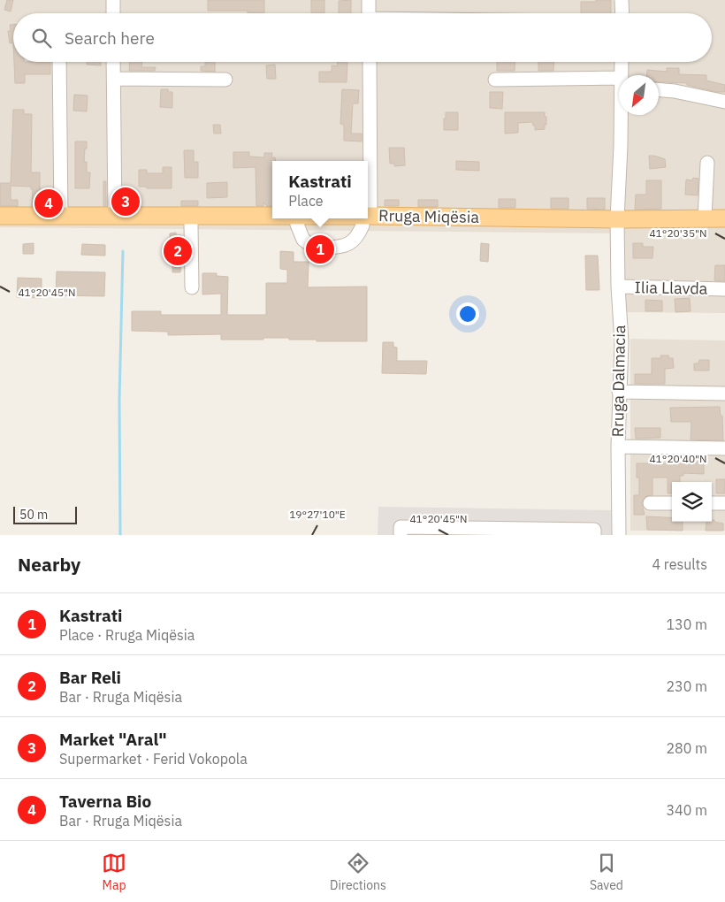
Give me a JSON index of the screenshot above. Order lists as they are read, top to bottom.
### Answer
{
  "streets": {
    "main road": ["Rruga Miqësia"],
    "street": ["Ilia Llavda", "Rruga Dalmacia"]
  },
  "crossings": [
    ["Rruga Miqësia", "Rruga Dalmacia"],
    ["Ilia Llavda", "Rruga Dalmacia"]
  ],
  "scale_bar": "50 m",
  "north": "bottom left",
  "page": {
    "search": "Search here",
    "popup": ["Kastrati", "Place"],
    "pins": [
      "3",
      "4",
      "1",
      "2"
    ],
    "scale": "50 m",
    "heading": ["Nearby", "4 results"],
    "list": [
      {
        "mark": "1",
        "name": "Kastrati",
        "note": "Place · Rruga Miqësia",
        "value": "130 m"
      },
      {
        "mark": "2",
        "name": "Bar Reli",
        "note": "Bar · Rruga Miqësia",
        "value": "230 m"
      },
      {
        "mark": "3",
        "name": "Market \"Aral\"",
        "note": "Supermarket · Ferid Vokopola",
        "value": "280 m"
      },
      {
        "mark": "4",
        "name": "Taverna Bio",
        "note": "Bar · Rruga Miqësia",
        "value": "340 m"
      }
    ],
    "nav": ["Map", "Directions", "Saved"]
  },
  "coordinates": [
    "41°20'35\"N",
    "41°20'45\"N",
    "41°20'40\"N",
    "19°27'10\"E"
  ]
}
